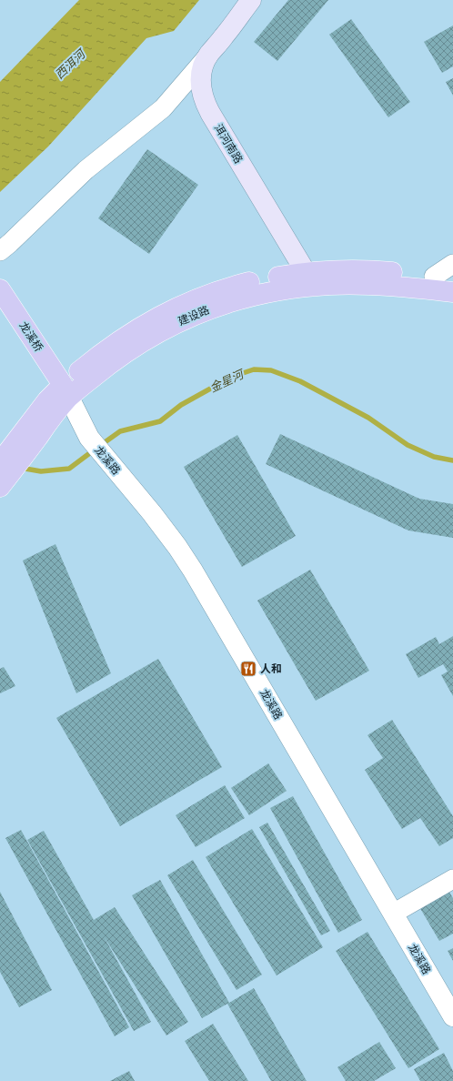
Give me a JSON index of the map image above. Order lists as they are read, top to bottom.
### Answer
{
  "streets": {
    "main road": ["洱河南路", "建设路", "龙溪桥"],
    "street": ["龙溪路"]
  },
  "crossings": [
    ["洱河南路", "建设路"],
    ["建设路", "龙溪桥"],
    ["建设路", "龙溪路"],
    ["龙溪桥", "龙溪路"]
  ],
  "water": ["西洱河", "金星河"],
  "places": {
    "restaurant": ["人和"]
  }
}
